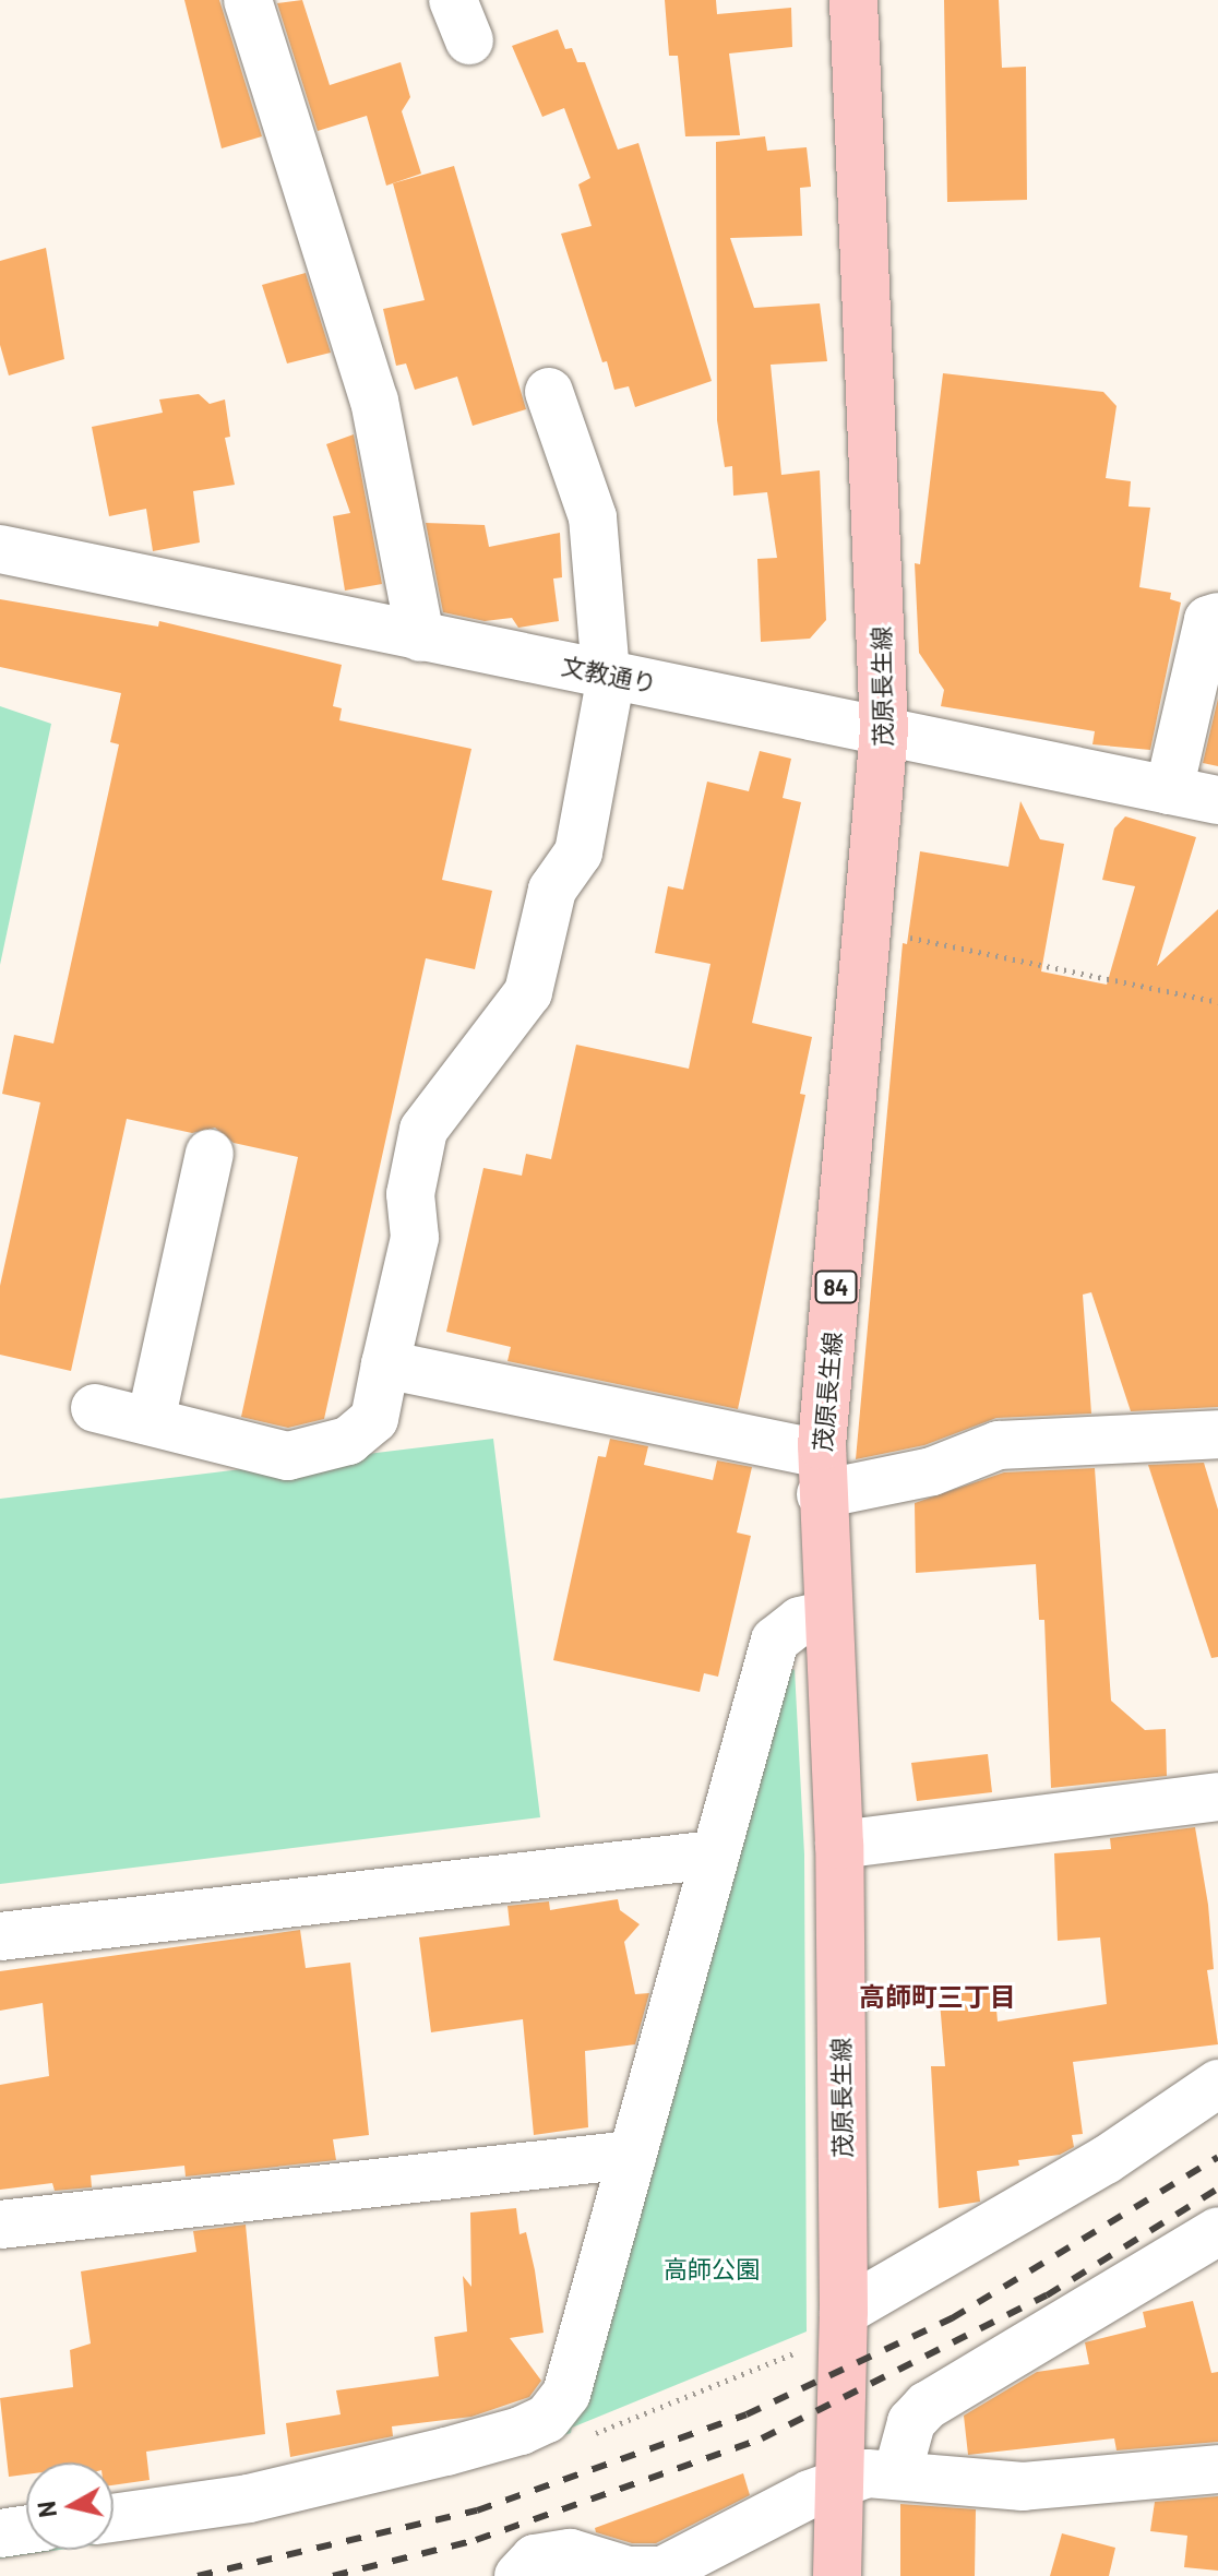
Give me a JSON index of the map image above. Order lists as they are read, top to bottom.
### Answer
{
  "streets": {
    "main road": ["茂原長生線", "84"],
    "street": ["文教通り"]
  },
  "crossings": [
    ["文教通り", "茂原長生線"]
  ],
  "districts": ["高師町三丁目"],
  "parks": ["高師公園"],
  "north": "left"
}
